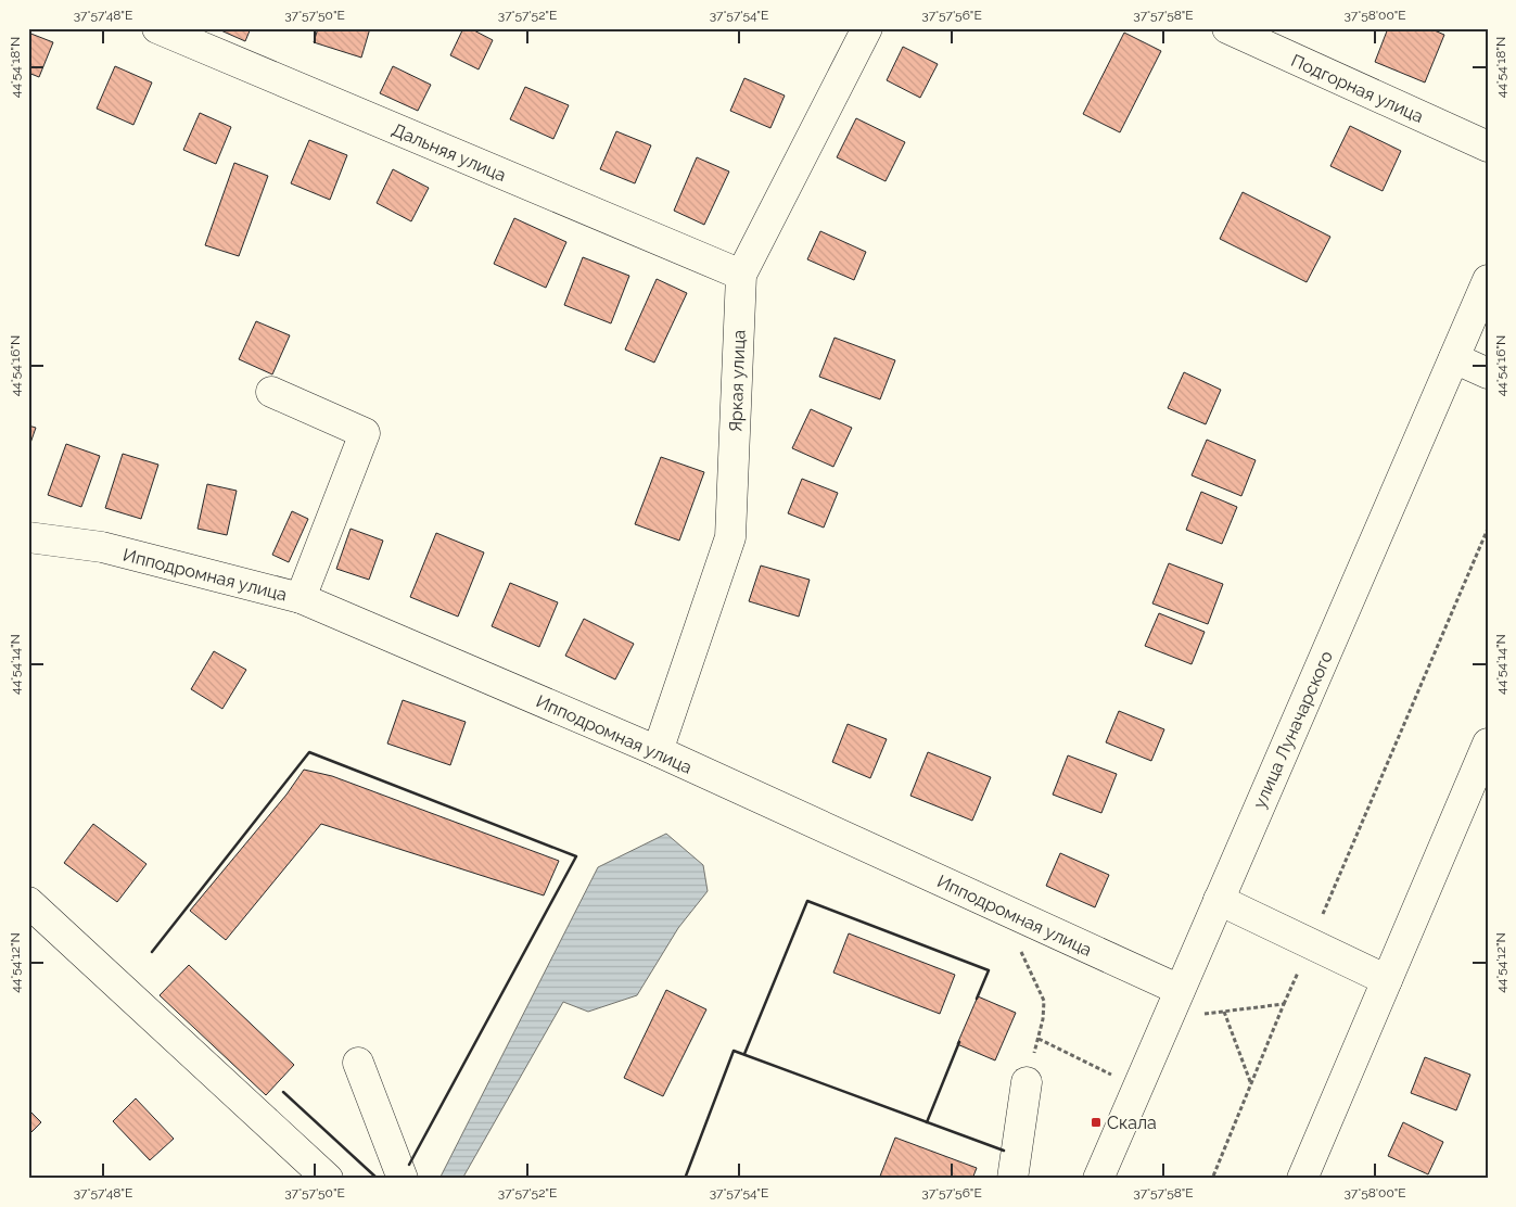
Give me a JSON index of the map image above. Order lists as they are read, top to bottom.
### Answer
{
  "streets": {
    "street": [
      "Подгорная улица",
      "Дальняя улица",
      "Яркая улица",
      "Ипподромная улица",
      "улица Луначарского"
    ]
  },
  "crossings": [
    ["Дальняя улица", "Яркая улица"],
    ["Яркая улица", "Ипподромная улица"],
    ["Ипподромная улица", "улица Луначарского"]
  ],
  "places": {
    "transit": ["Скала"]
  },
  "coordinates": [
    "37°57'48\"E",
    "37°57'50\"E",
    "37°57'52\"E",
    "37°57'54\"E",
    "37°57'56\"E",
    "37°57'58\"E",
    "37°58'00\"E",
    "44°54'18\"N",
    "44°54'16\"N",
    "44°54'14\"N",
    "44°54'12\"N"
  ]
}
